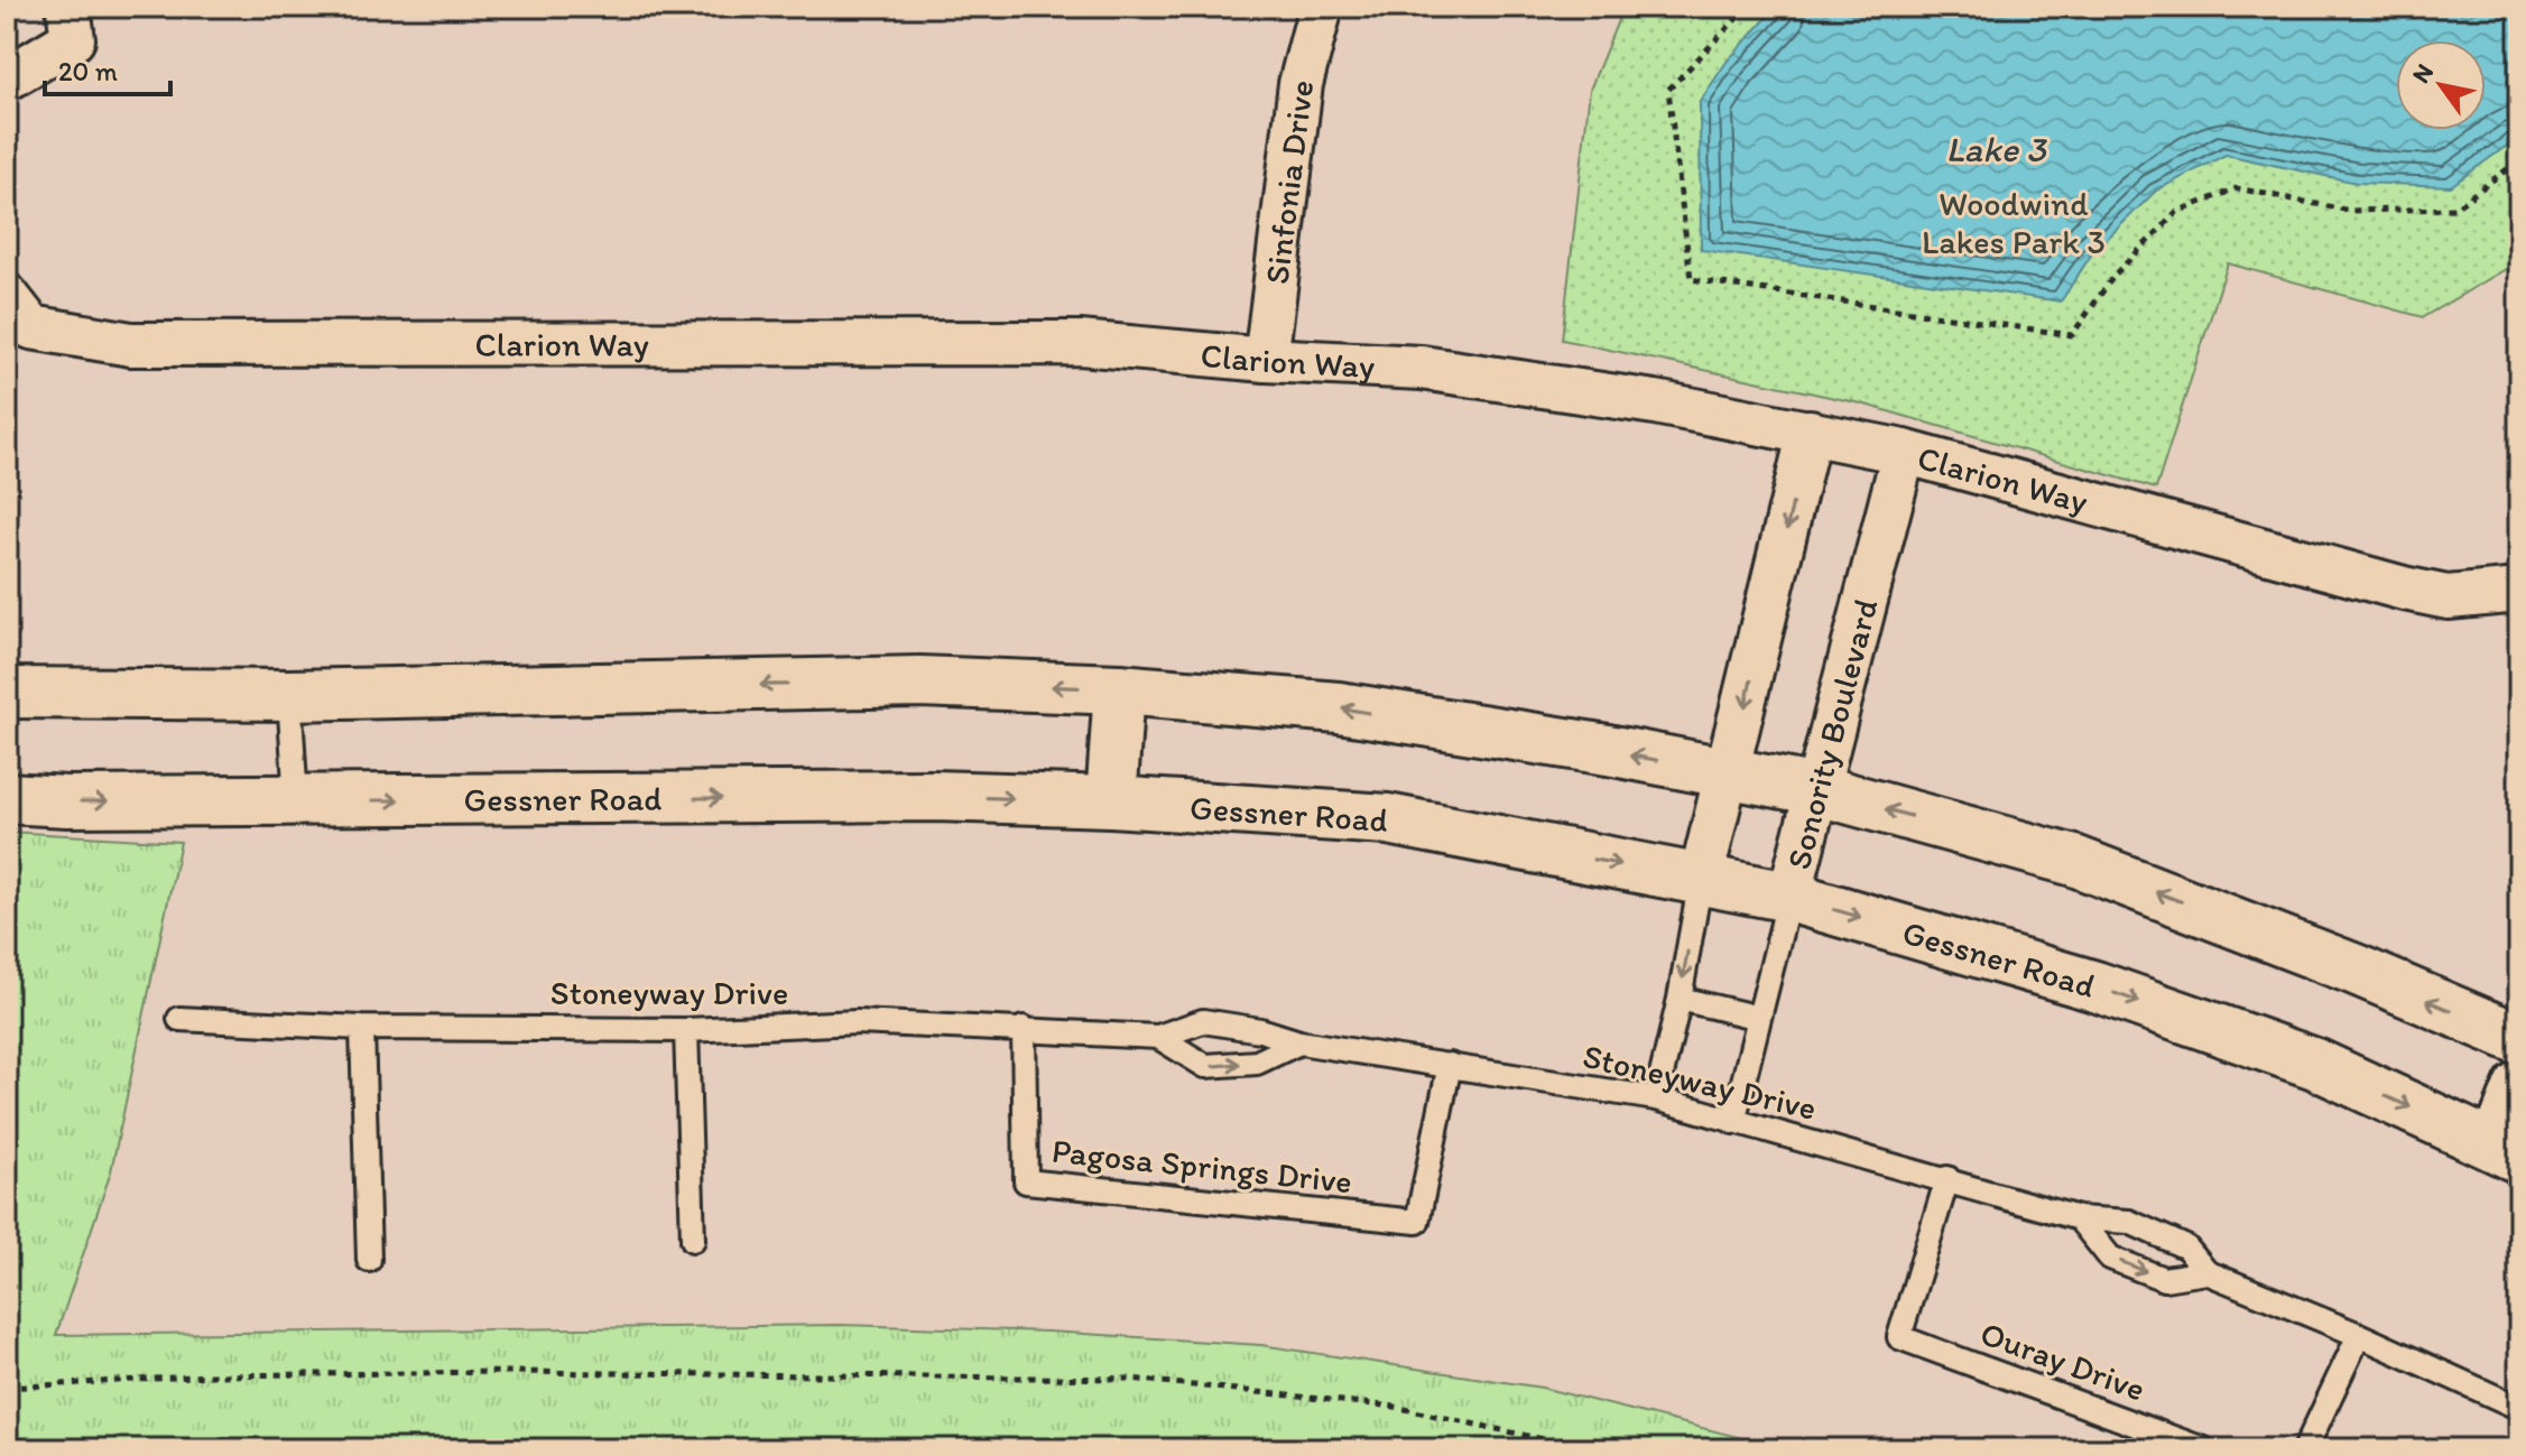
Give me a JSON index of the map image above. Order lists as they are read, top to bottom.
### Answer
{
  "streets": {
    "main road": ["Gessner Road"],
    "street": ["Sinfonia Drive", "Clarion Way", "Sonority Boulevard"],
    "lane": ["Stoneyway Drive", "Pagosa Springs Drive", "Ouray Drive"]
  },
  "crossings": [
    ["Sinfonia Drive", "Clarion Way"],
    ["Clarion Way", "Sonority Boulevard"],
    ["Sonority Boulevard", "Gessner Road"],
    ["Sonority Boulevard", "Stoneyway Drive"],
    ["Stoneyway Drive", "Pagosa Springs Drive"],
    ["Stoneyway Drive", "Ouray Drive"]
  ],
  "water": ["Lake 3"],
  "parks": ["Woodwind Lakes Park 3"],
  "scale_bar": "20 m",
  "north": "top left"
}
